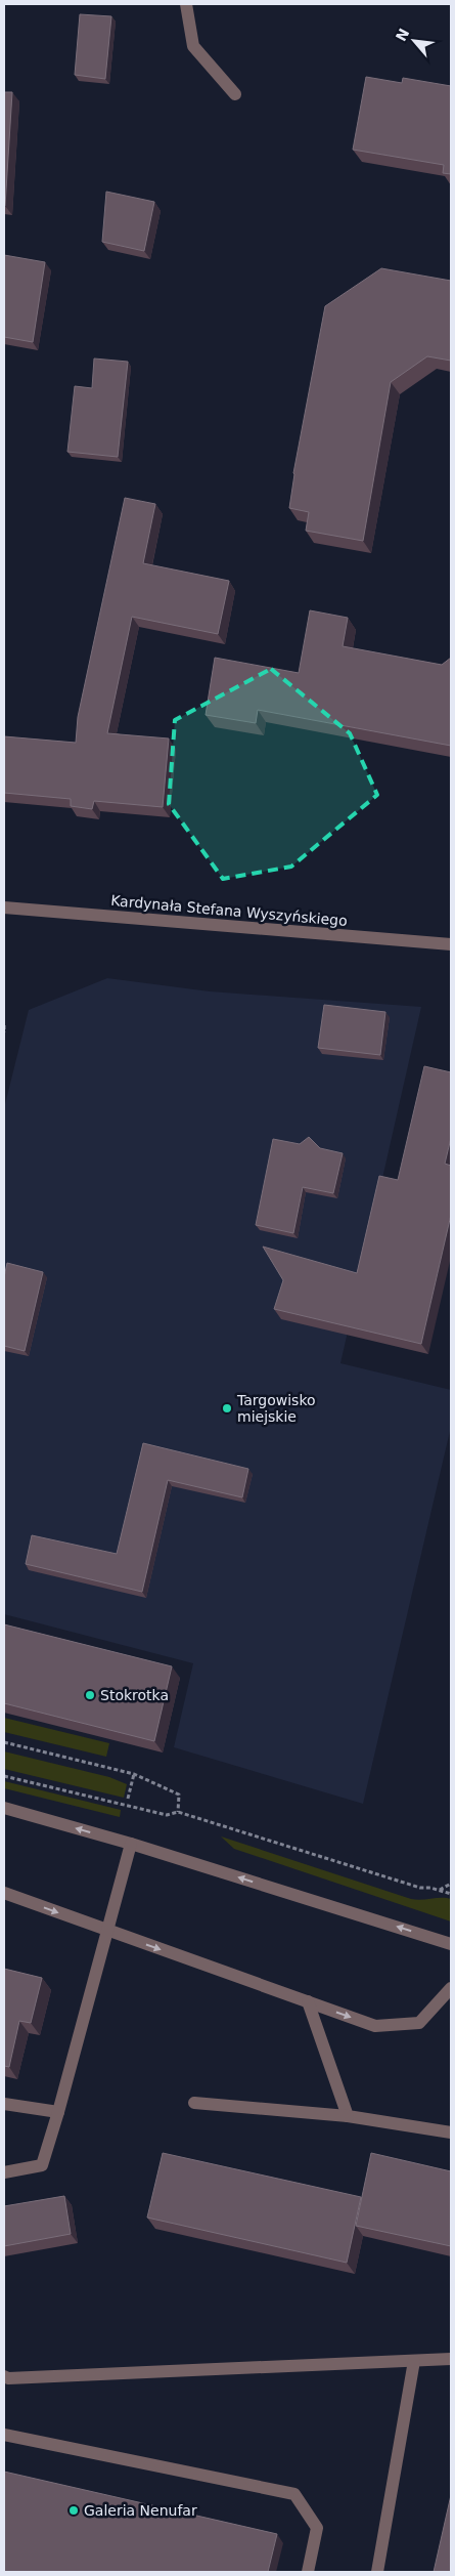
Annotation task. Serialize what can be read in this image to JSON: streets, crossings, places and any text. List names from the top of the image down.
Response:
{
  "streets": {
    "street": ["Kardynała Stefana Wyszyńskiego"]
  },
  "places": ["Targowisko miejskie", "Stokrotka", "Galeria Nenufar"],
  "north": "top left"
}
